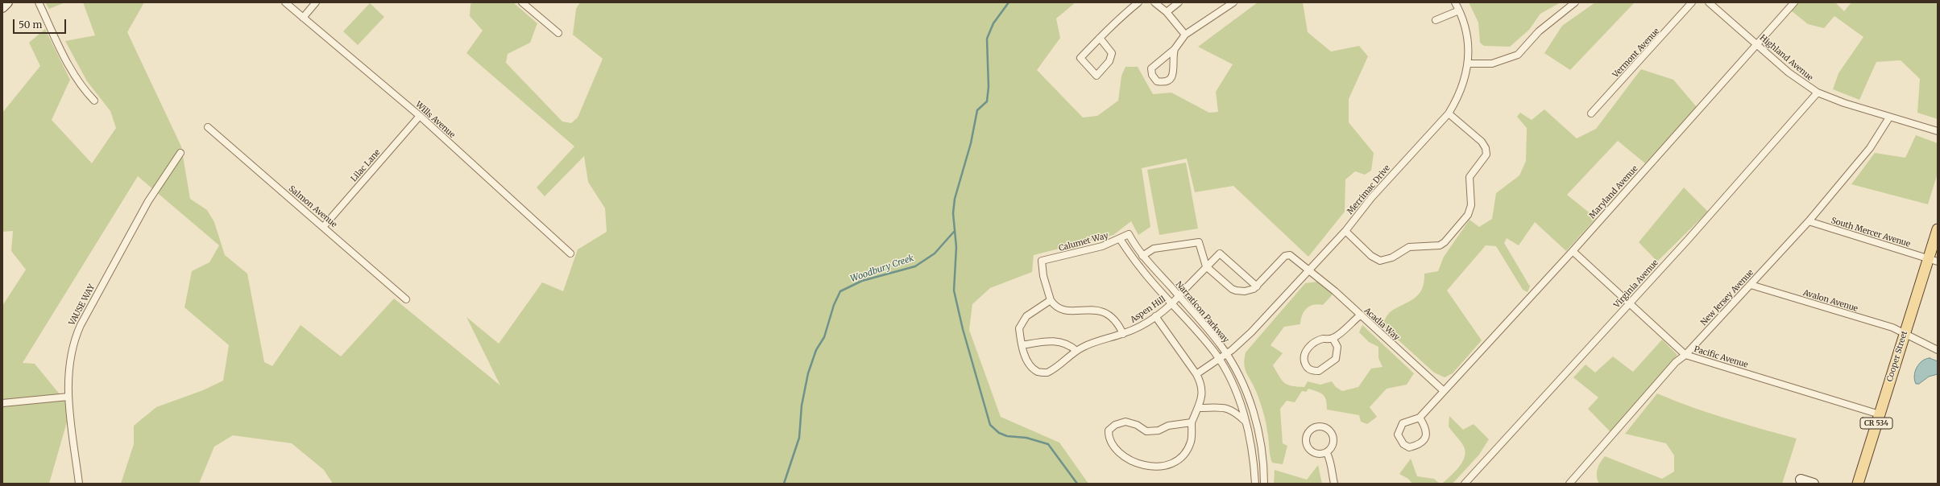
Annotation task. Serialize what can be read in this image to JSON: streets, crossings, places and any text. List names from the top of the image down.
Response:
{
  "streets": {
    "main road": ["Cooper Street", "CR 534"],
    "street": [
      "Vermont Avenue",
      "Highland Avenue",
      "Wills Avenue",
      "Lilac Lane",
      "Merrimac Drive",
      "Maryland Avenue",
      "Salmon Avenue",
      "South Mercer Avenue",
      "Calumet Way",
      "Virginia Avenue",
      "New Jersey Avenue",
      "Avalon Avenue",
      "VAUSE WAY",
      "Aspen Hill",
      "Narraticon Parkway",
      "Acadia Way",
      "Pacific Avenue"
    ]
  },
  "crossings": [
    ["Highland Avenue", "Maryland Avenue"],
    ["Highland Avenue", "Virginia Avenue"],
    ["Highland Avenue", "New Jersey Avenue"],
    ["Wills Avenue", "Lilac Lane"],
    ["Lilac Lane", "Salmon Avenue"],
    ["Merrimac Drive", "Narraticon Parkway"],
    ["Merrimac Drive", "Acadia Way"],
    ["Maryland Avenue", "Acadia Way"],
    ["Maryland Avenue", "Pacific Avenue"],
    ["South Mercer Avenue", "New Jersey Avenue"],
    ["South Mercer Avenue", "Cooper Street"],
    ["Calumet Way", "Aspen Hill"],
    ["Calumet Way", "Narraticon Parkway"],
    ["Virginia Avenue", "Pacific Avenue"],
    ["New Jersey Avenue", "Avalon Avenue"],
    ["New Jersey Avenue", "Pacific Avenue"],
    ["Avalon Avenue", "Cooper Street"],
    ["Aspen Hill", "Narraticon Parkway"],
    ["Aspen Hill", "Acadia Way"],
    ["Cooper Street", "Pacific Avenue"]
  ],
  "water": ["Woodbury Creek"],
  "scale_bar": "50 m"
}
